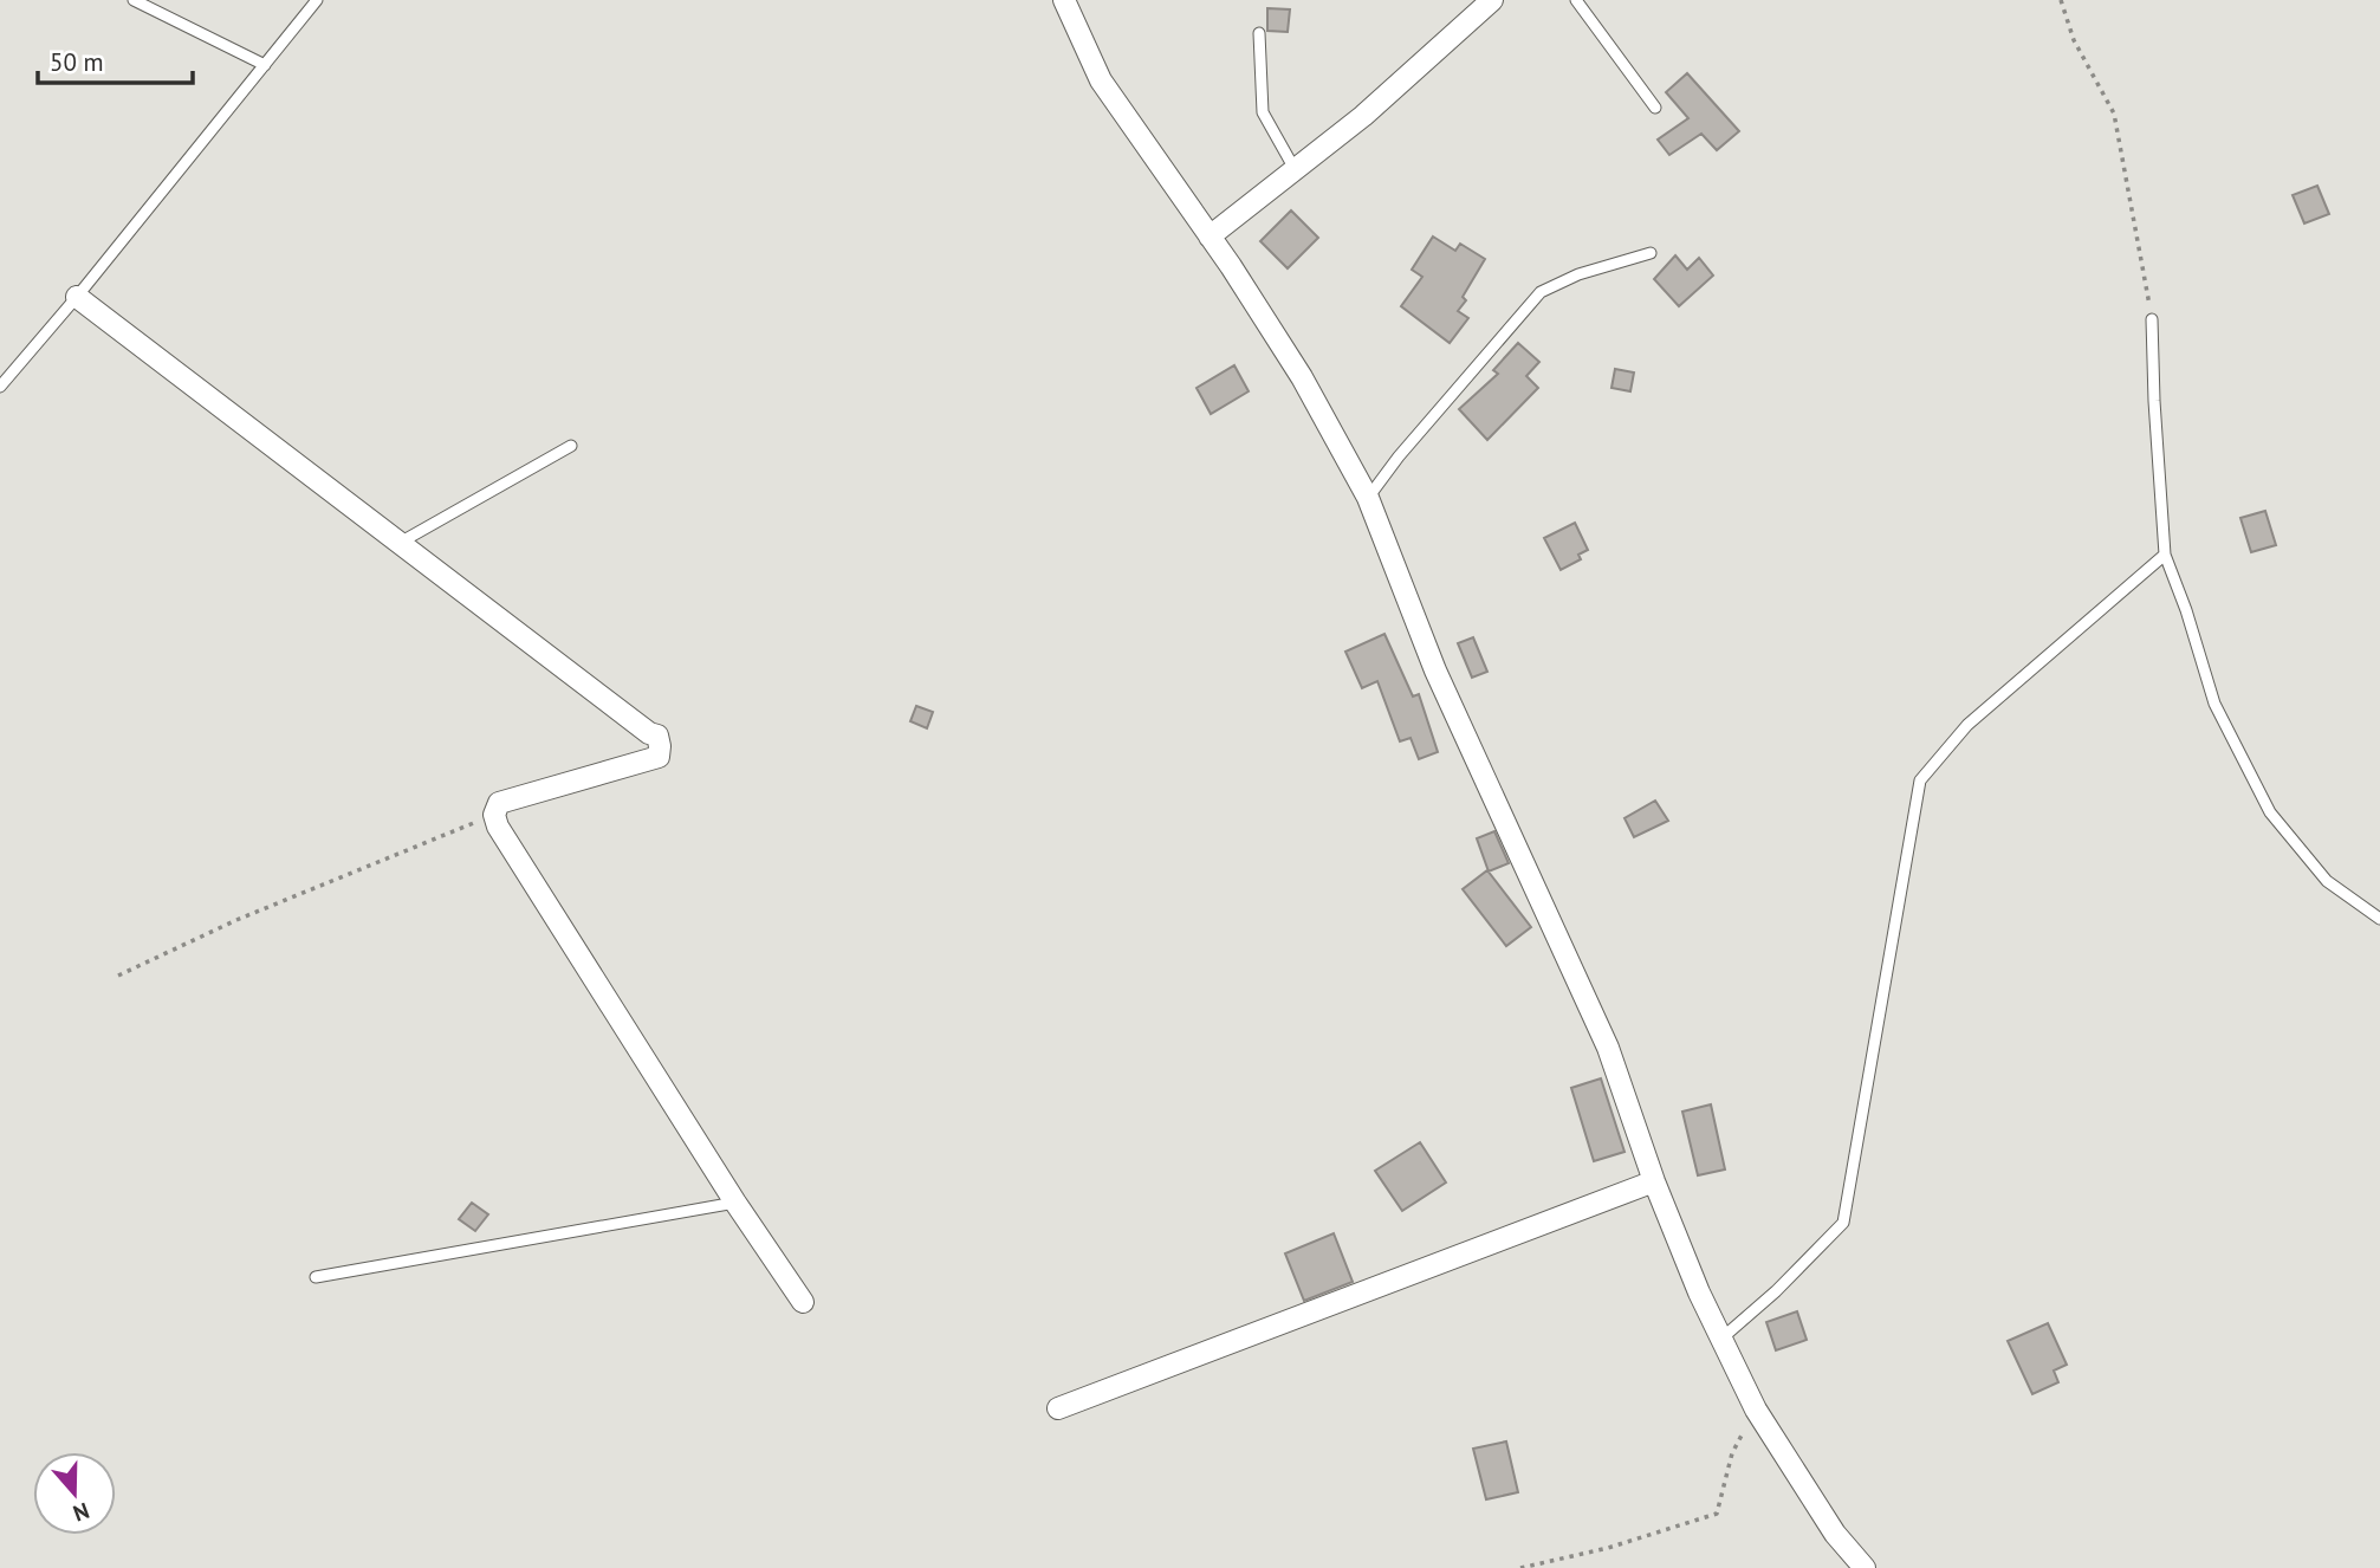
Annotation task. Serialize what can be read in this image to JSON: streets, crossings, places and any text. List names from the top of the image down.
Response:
{
  "scale_bar": "50 m",
  "north": "bottom"
}
